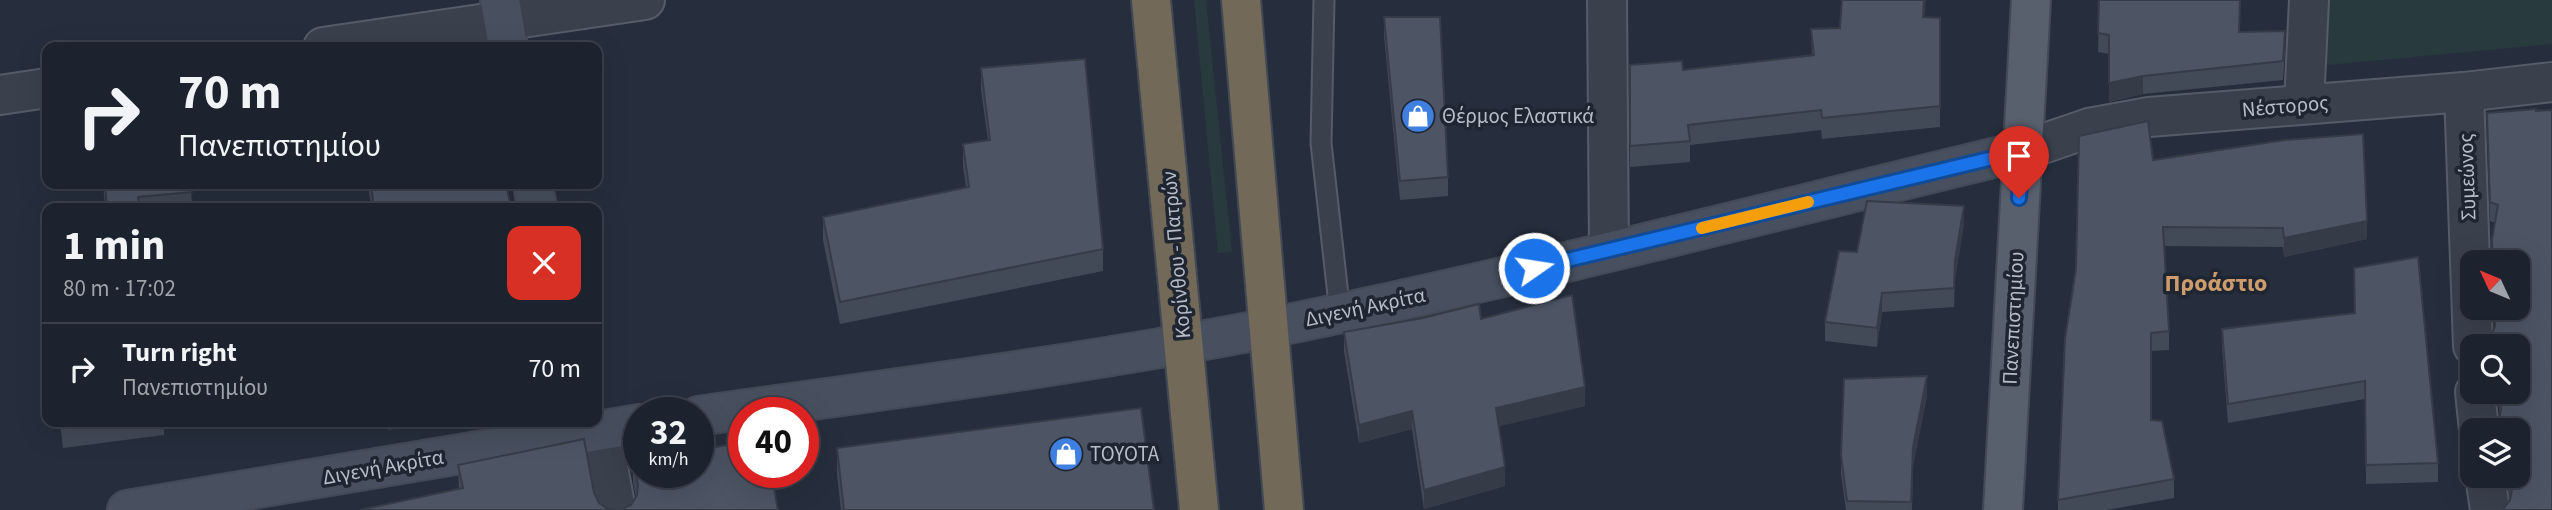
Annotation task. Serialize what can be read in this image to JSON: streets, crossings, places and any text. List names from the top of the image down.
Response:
{
  "streets": {
    "highway": ["Κορίνθου - Πατρών"],
    "main road": ["Πανεπιστημίου"],
    "street": ["Νέστορος", "Συμεώνος", "Διγενή Ακρίτα"]
  },
  "crossings": [
    ["Νέστορος", "Συμεώνος"],
    ["Νέστορος", "Διγενή Ακρίτα"],
    ["Νέστορος", "Πανεπιστημίου"],
    ["Κορίνθου - Πατρών", "Διγενή Ακρίτα"],
    ["Διγενή Ακρίτα", "Πανεπιστημίου"]
  ],
  "districts": ["Προάστιο"],
  "places": {
    "shop": ["Θέρμος Ελαστικά", "TOYOTA"]
  },
  "north": "top left",
  "page": {
    "turn": ["70 m", "Πανεπιστημίου"],
    "heading": ["1 min", "80 m · 17:02"],
    "list": [
      {
        "name": "Turn right",
        "note": "Πανεπιστημίου",
        "value": "70 m"
      }
    ],
    "speed": "32 km/h",
    "limit": "40"
  }
}
